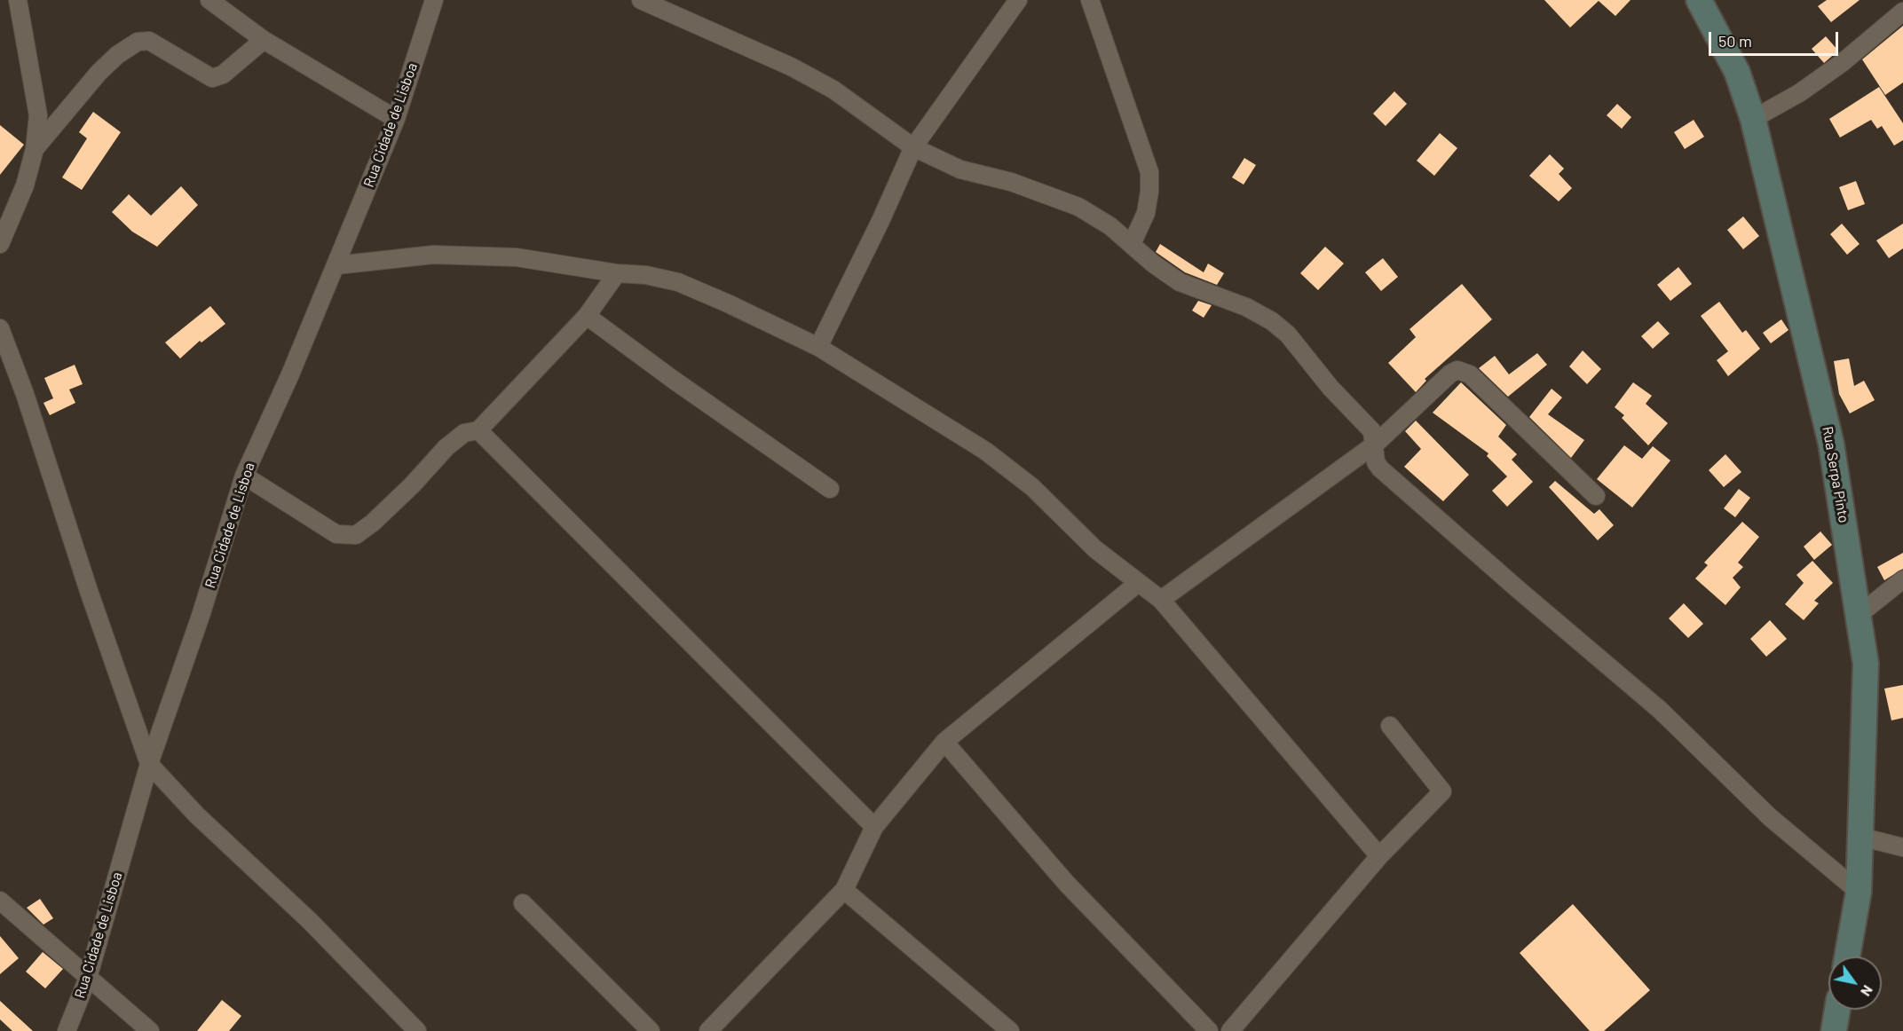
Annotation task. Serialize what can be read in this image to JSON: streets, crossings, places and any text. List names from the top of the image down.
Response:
{
  "streets": {
    "street": ["Rua Cidade de Lisboa", "Rua Serpa Pinto"]
  },
  "scale_bar": "50 m",
  "north": "bottom right"
}
